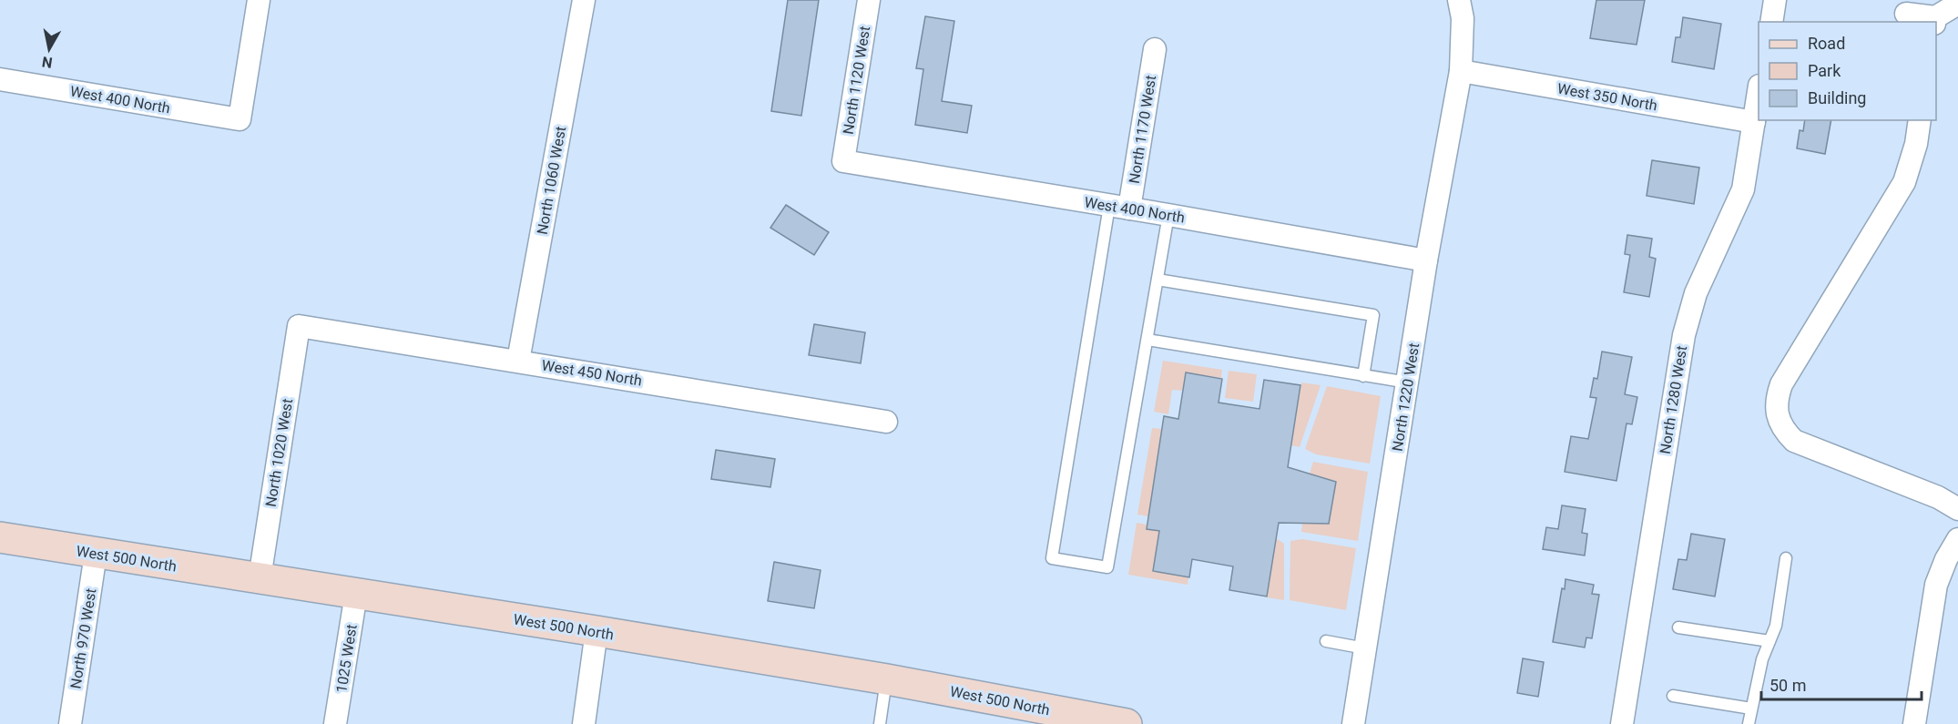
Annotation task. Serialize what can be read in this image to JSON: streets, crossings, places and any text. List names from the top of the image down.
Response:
{
  "streets": {
    "street": [
      "North 1120 West",
      "West 350 North",
      "West 400 North",
      "North 1170 West",
      "North 1060 West",
      "West 450 North",
      "North 1220 West",
      "North 1280 West",
      "North 1020 West",
      "West 500 North",
      "North 970 West",
      "1025 West"
    ]
  },
  "crossings": [
    ["North 1120 West", "West 400 North"],
    ["West 350 North", "North 1220 West"],
    ["West 350 North", "North 1280 West"],
    ["West 400 North", "North 1170 West"],
    ["West 400 North", "North 1220 West"],
    ["North 1060 West", "West 450 North"],
    ["West 450 North", "North 1020 West"],
    ["North 1020 West", "West 500 North"],
    ["West 500 North", "North 970 West"],
    ["West 500 North", "1025 West"]
  ],
  "legend": ["Road", "Park", "Building"],
  "scale_bar": "50 m",
  "north": "bottom"
}
